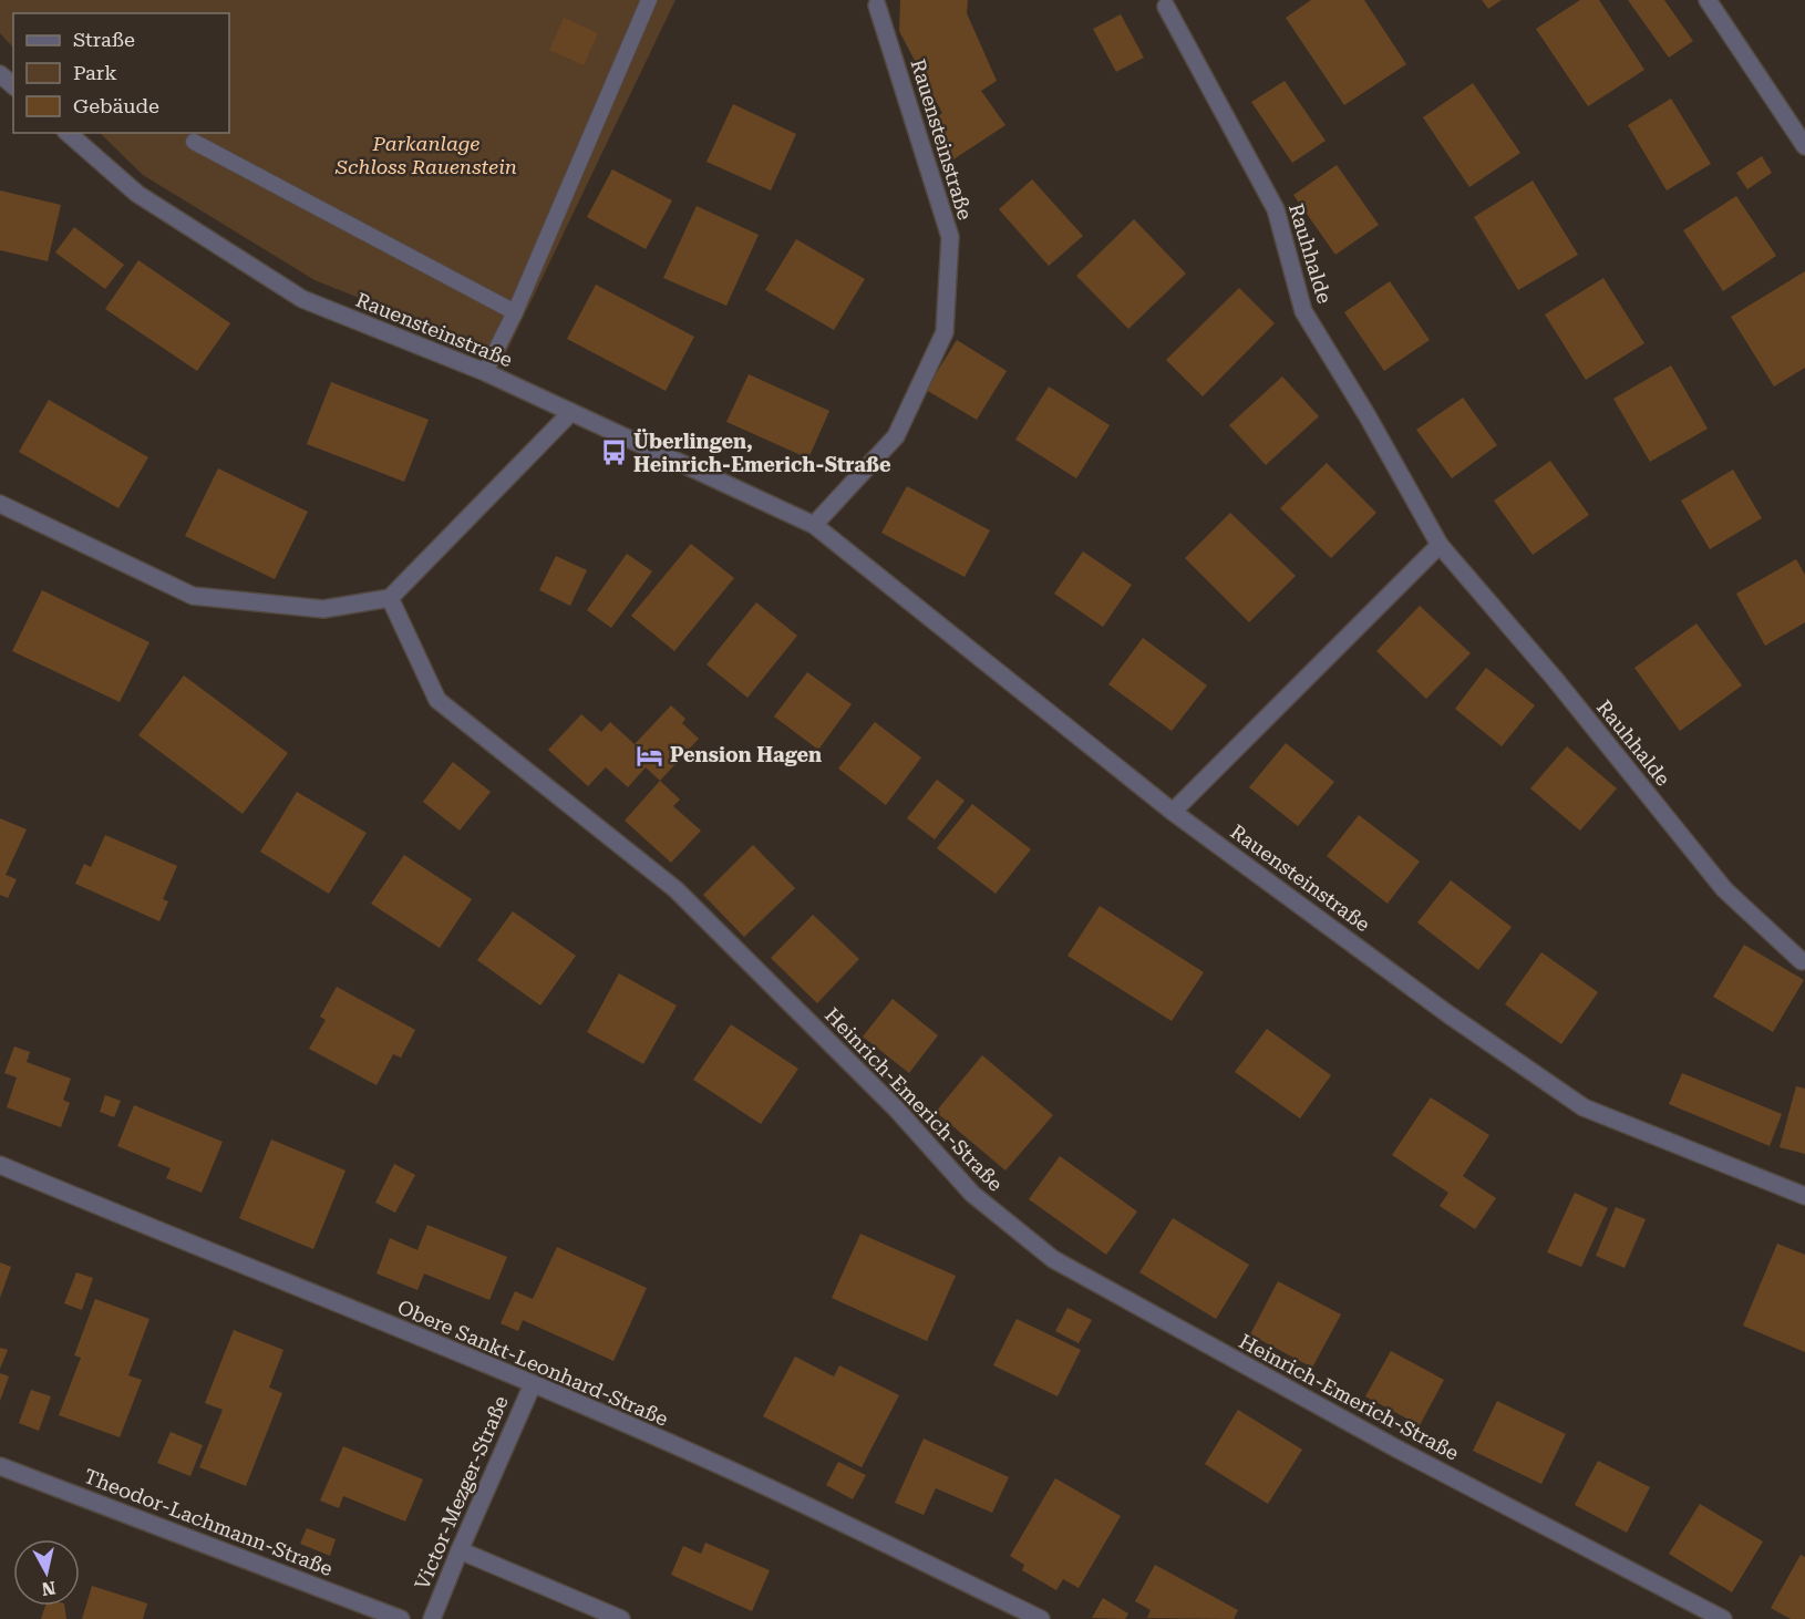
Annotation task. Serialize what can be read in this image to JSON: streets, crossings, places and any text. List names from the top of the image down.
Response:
{
  "streets": {
    "street": [
      "Rauensteinstraße",
      "Rauhhalde",
      "Heinrich-Emerich-Straße",
      "Obere Sankt-Leonhard-Straße",
      "Victor-Mezger-Straße",
      "Theodor-Lachmann-Straße"
    ]
  },
  "crossings": [
    ["Obere Sankt-Leonhard-Straße", "Victor-Mezger-Straße"]
  ],
  "parks": ["Parkanlage Schloss Rauenstein"],
  "places": {
    "bus stop": ["Überlingen, Heinrich-Emerich-Straße"],
    "hotel": ["Pension Hagen"]
  },
  "legend": ["Straße", "Park", "Gebäude"],
  "north": "bottom"
}
